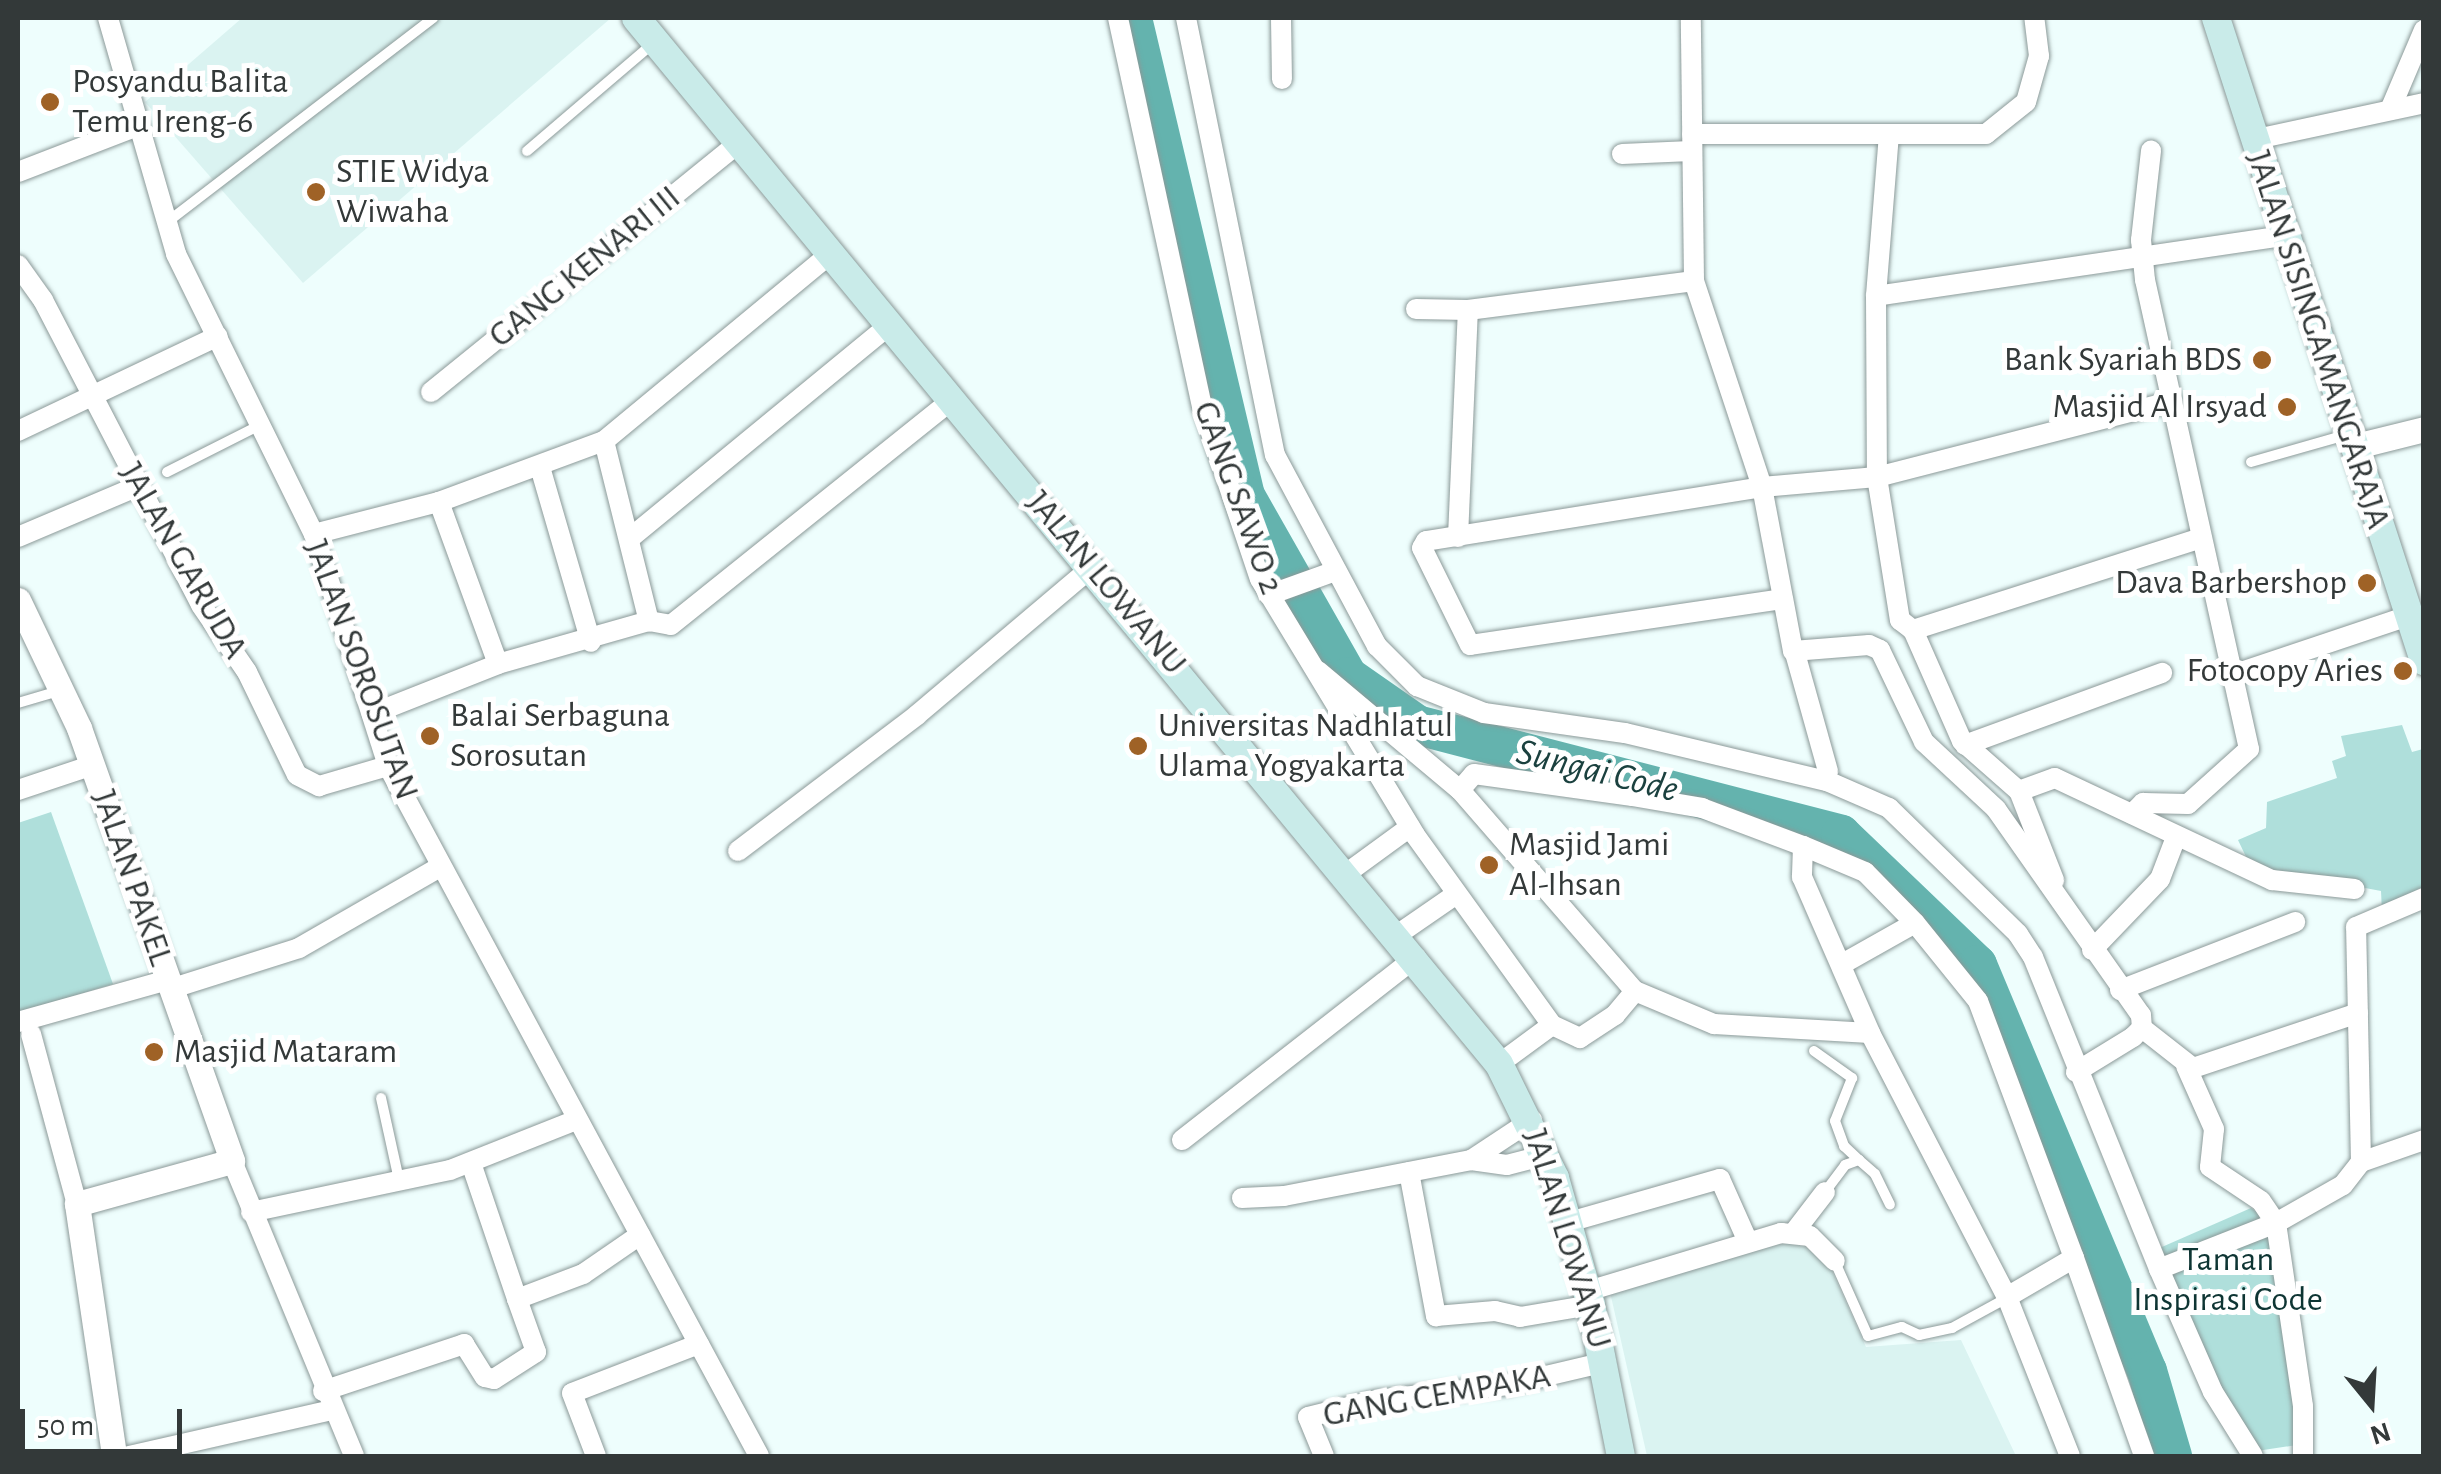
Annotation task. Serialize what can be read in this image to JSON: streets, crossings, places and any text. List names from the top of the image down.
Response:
{
  "streets": {
    "main road": ["JALAN SISINGAMANGARAJA", "JALAN LOWANU"],
    "street": [
      "GANG KENARI III",
      "GANG SAWO 2",
      "JALAN GARUDA",
      "JALAN SOROSUTAN",
      "JALAN PAKEL",
      "GANG CEMPAKA"
    ]
  },
  "crossings": [
    ["GANG KENARI III", "JALAN LOWANU"],
    ["JALAN GARUDA", "JALAN SOROSUTAN"],
    ["JALAN LOWANU", "GANG CEMPAKA"]
  ],
  "water": ["Sungai Code"],
  "parks": ["Taman Inspirasi Code"],
  "places": [
    "Posyandu Balita Temu Ireng-6",
    "STIE Widya Wiwaha",
    "Bank Syariah BDS",
    "Masjid Al Irsyad",
    "Dava Barbershop",
    "Fotocopy Aries",
    "Balai Serbaguna Sorosutan",
    "Universitas Nadhlatul Ulama Yogyakarta",
    "Masjid Jami Al-Ihsan",
    "Masjid Mataram"
  ],
  "scale_bar": "50 m",
  "north": "bottom"
}
